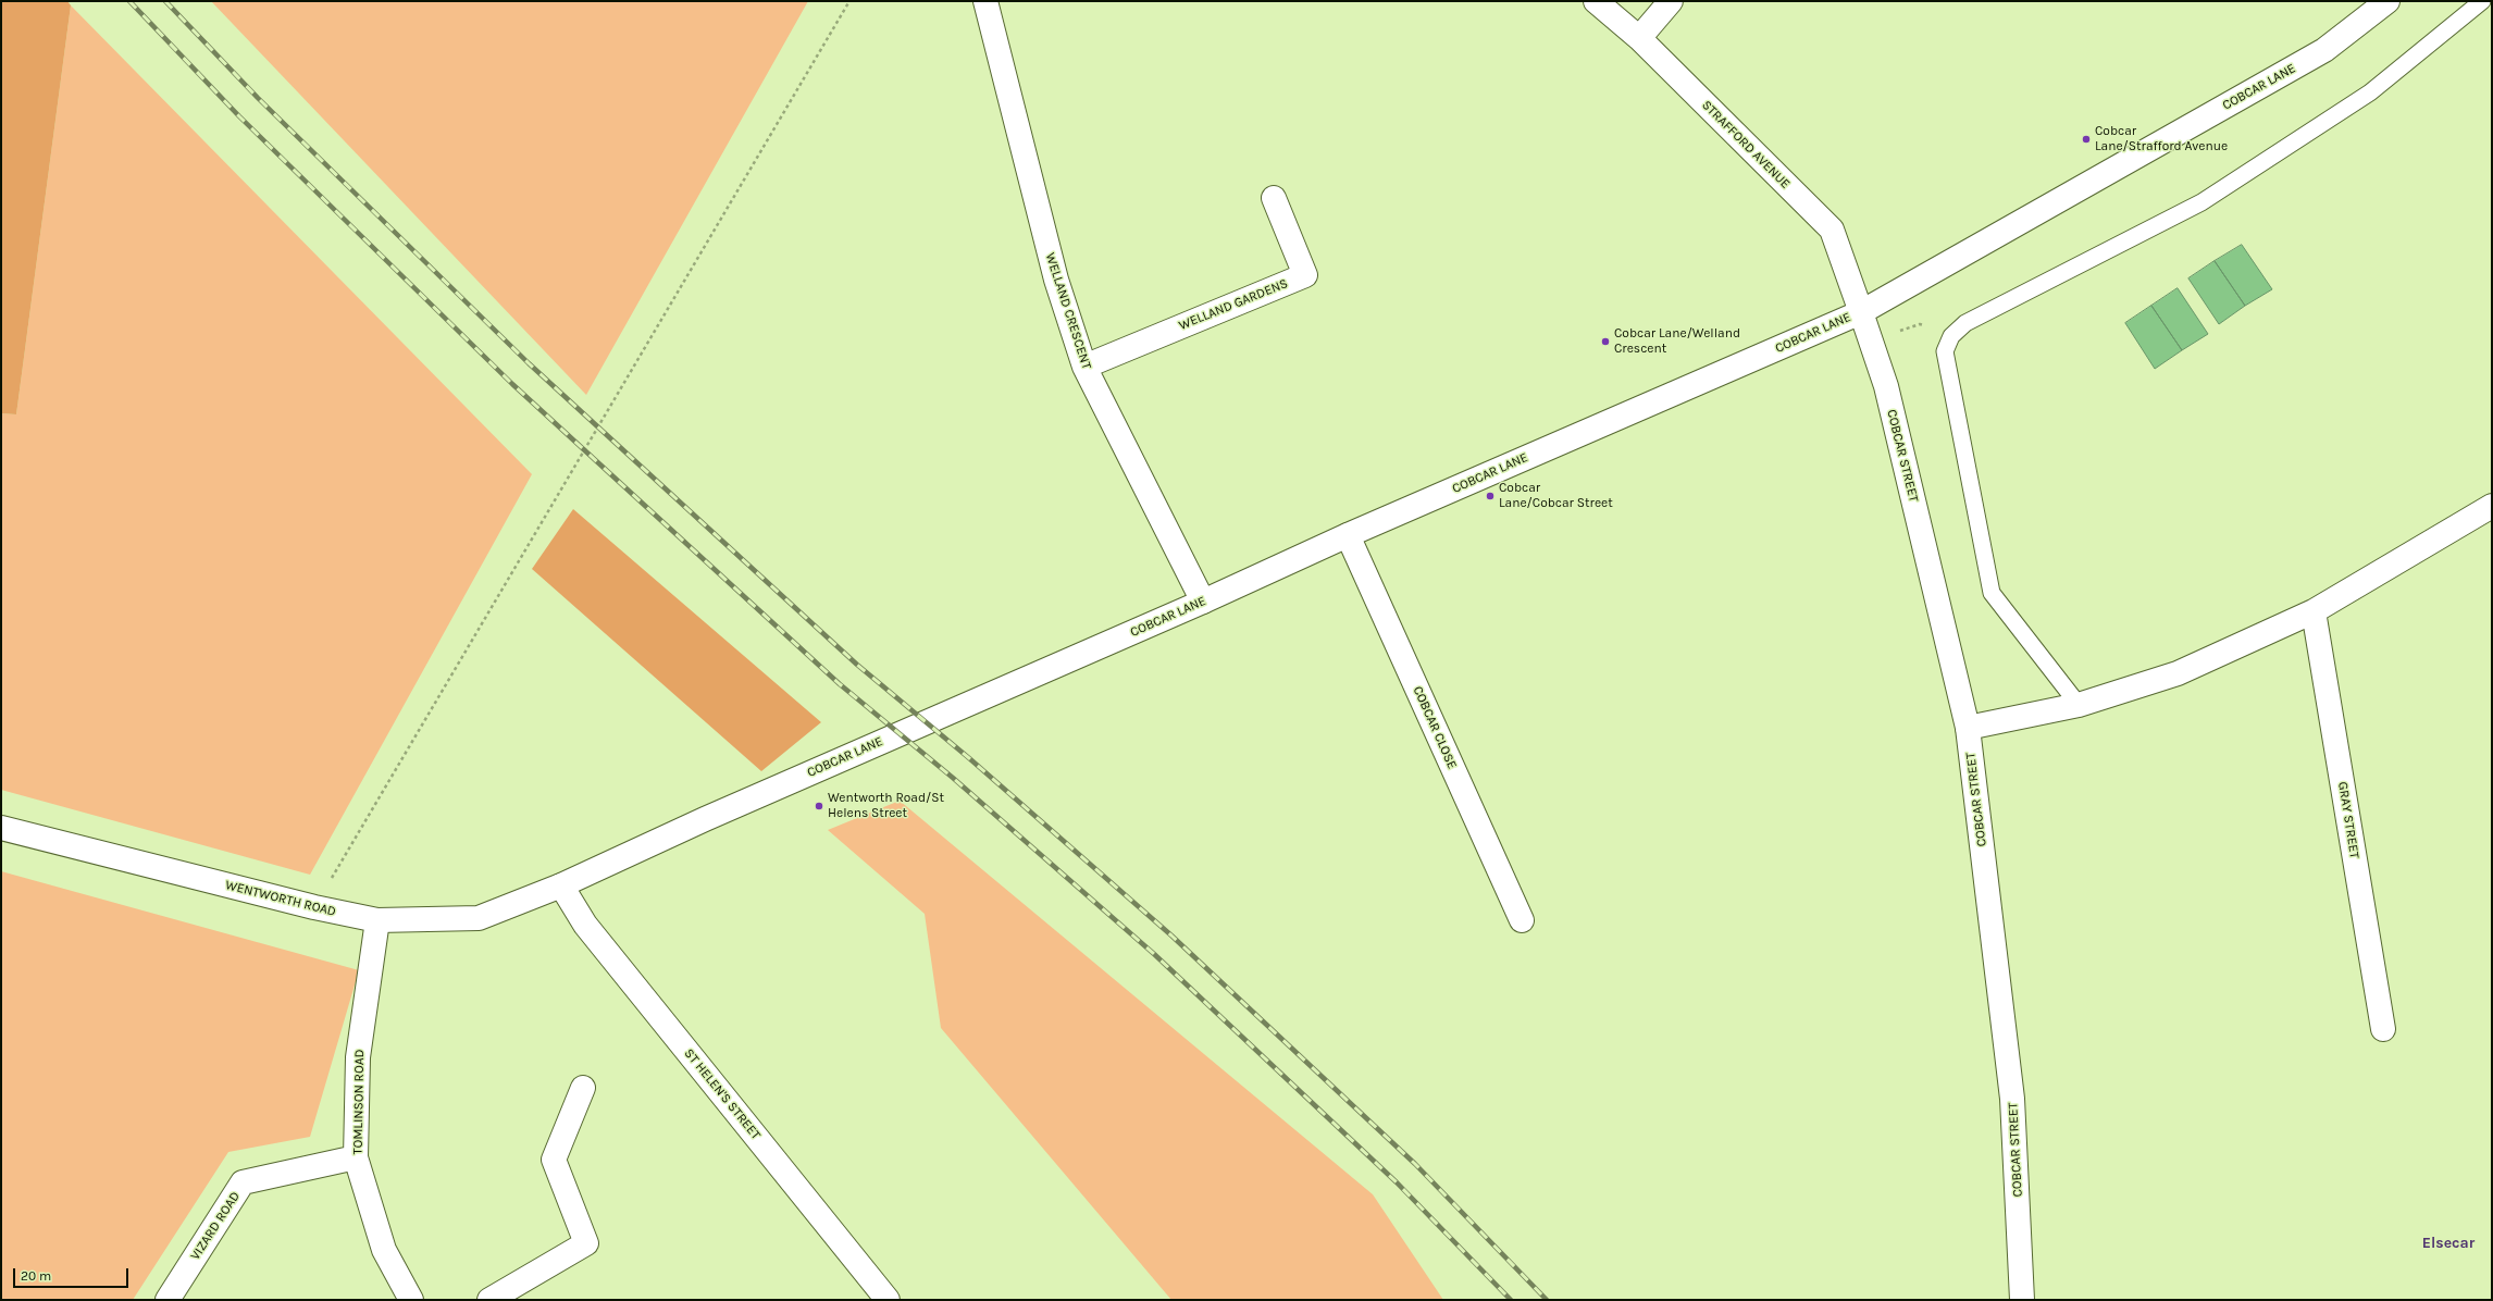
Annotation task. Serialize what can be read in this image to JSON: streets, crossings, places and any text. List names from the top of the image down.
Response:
{
  "streets": {
    "street": [
      "COBCAR LANE",
      "STRAFFORD AVENUE",
      "WELLAND GARDENS",
      "WELLAND CRESCENT",
      "COBCAR STREET",
      "COBCAR CLOSE",
      "GRAY STREET",
      "WENTWORTH ROAD",
      "ST HELEN'S STREET",
      "TOMLINSON ROAD",
      "VIZARD ROAD"
    ]
  },
  "crossings": [
    ["COBCAR LANE", "STRAFFORD AVENUE"],
    ["COBCAR LANE", "WELLAND CRESCENT"],
    ["COBCAR LANE", "COBCAR STREET"],
    ["COBCAR LANE", "COBCAR CLOSE"],
    ["COBCAR LANE", "WENTWORTH ROAD"],
    ["COBCAR LANE", "ST HELEN'S STREET"],
    ["STRAFFORD AVENUE", "COBCAR STREET"],
    ["WELLAND GARDENS", "WELLAND CRESCENT"],
    ["WENTWORTH ROAD", "ST HELEN'S STREET"],
    ["WENTWORTH ROAD", "TOMLINSON ROAD"],
    ["TOMLINSON ROAD", "VIZARD ROAD"]
  ],
  "districts": ["Elsecar"],
  "places": [
    "Cobcar Lane/Strafford Avenue",
    "Cobcar Lane/Welland Crescent",
    "Cobcar Lane/Cobcar Street",
    "Wentworth Road/St Helens Street"
  ],
  "scale_bar": "20 m"
}
